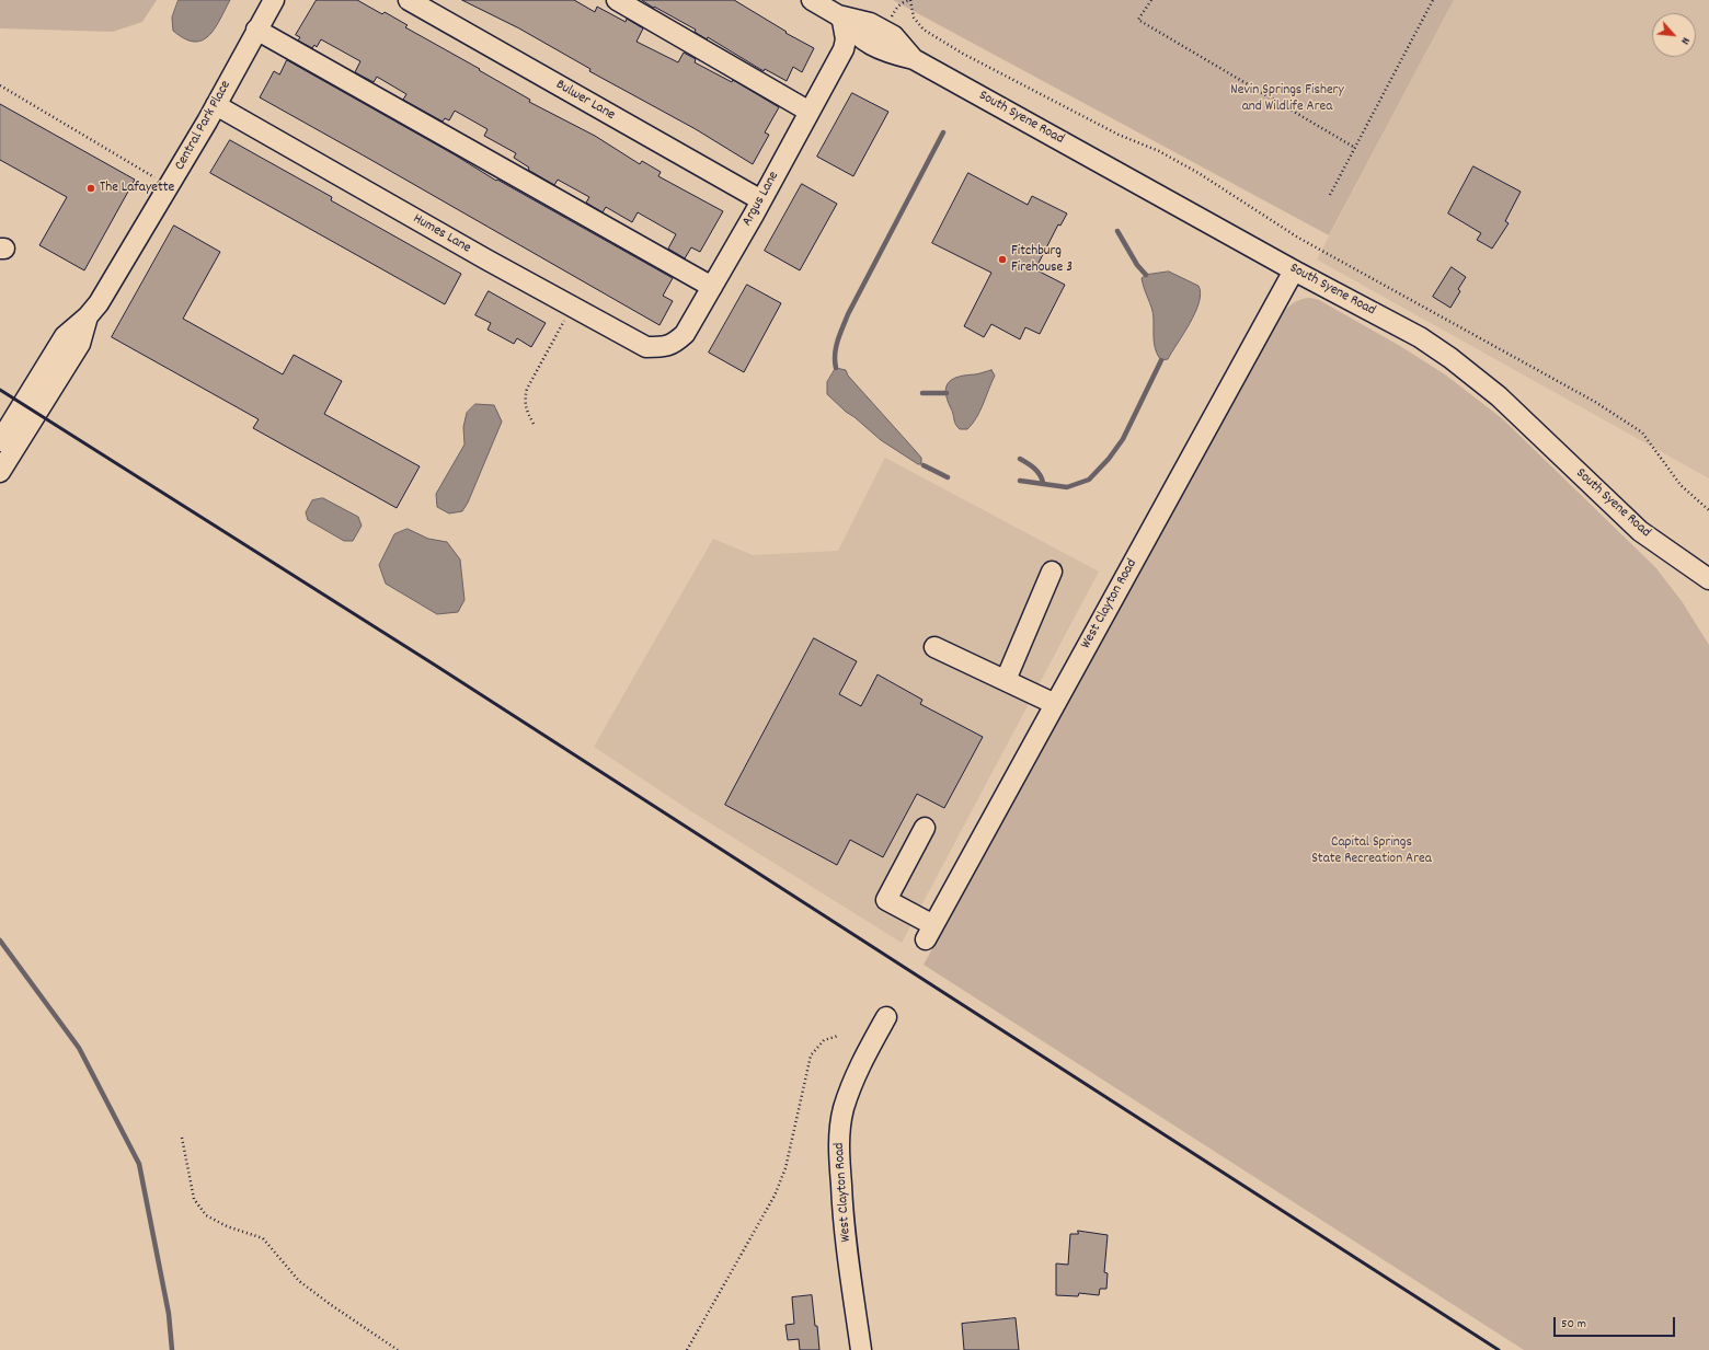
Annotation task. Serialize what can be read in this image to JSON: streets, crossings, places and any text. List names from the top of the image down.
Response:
{
  "streets": {
    "street": [
      "Bulwer Lane",
      "South Syene Road",
      "Central Park Place",
      "Argus Lane",
      "Humes Lane",
      "West Clayton Road"
    ]
  },
  "crossings": [
    ["Bulwer Lane", "Argus Lane"],
    ["South Syene Road", "Argus Lane"],
    ["South Syene Road", "West Clayton Road"],
    ["Central Park Place", "Humes Lane"],
    ["Argus Lane", "Humes Lane"]
  ],
  "parks": ["Nevin Springs Fishery and Wildlife Area", "Capital Springs State Recreation Area"],
  "places": ["The Lafayette", "Fitchburg Firehouse 3"],
  "scale_bar": "50 m",
  "north": "bottom right"
}
